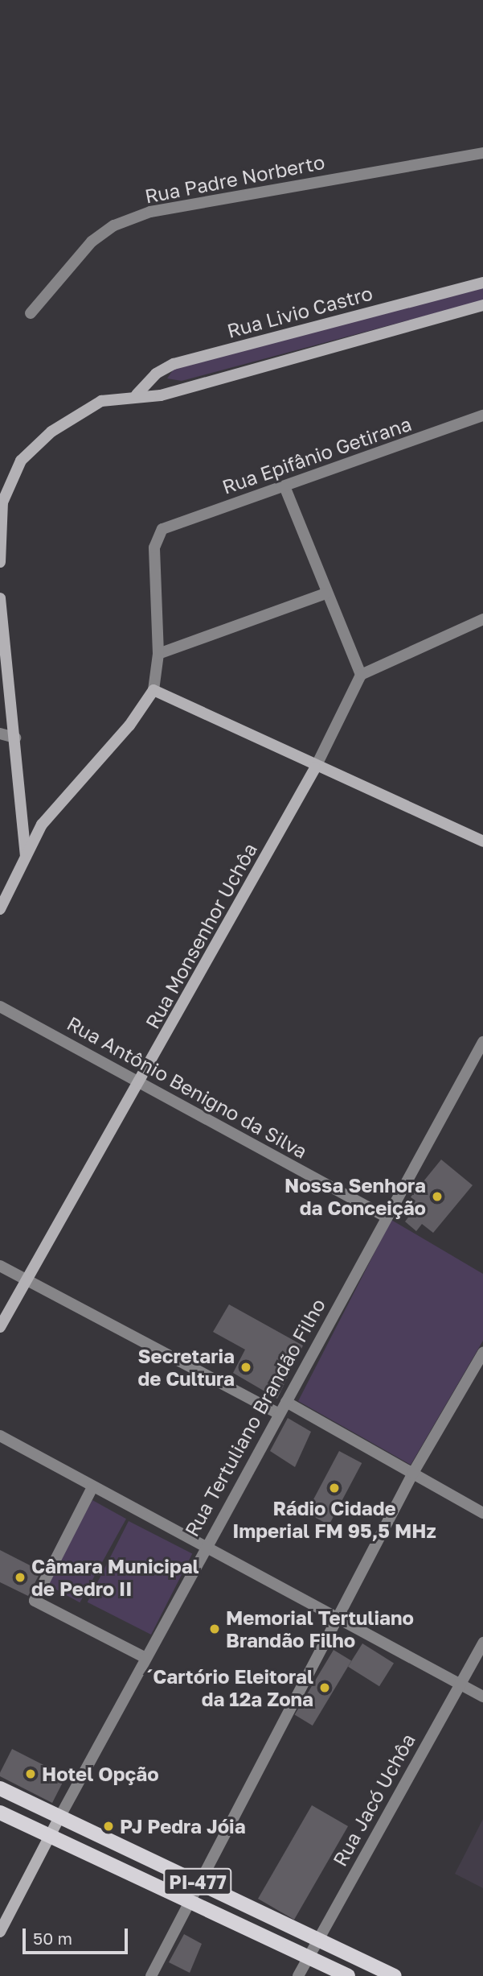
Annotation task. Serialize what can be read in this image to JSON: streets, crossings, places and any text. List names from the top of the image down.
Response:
{
  "streets": {
    "main road": ["PI-477"],
    "street": [
      "Rua Padre Norberto",
      "Rua Livio Castro",
      "Rua Epifânio Getirana",
      "Rua Monsenhor Uchôa",
      "Rua Antônio Benigno da Silva",
      "Rua Tertuliano Brandão Filho",
      "Rua Jacó Uchôa"
    ]
  },
  "crossings": [
    ["Rua Monsenhor Uchôa", "Rua Antônio Benigno da Silva"],
    ["Rua Antônio Benigno da Silva", "Rua Tertuliano Brandão Filho"],
    ["Rua Tertuliano Brandão Filho", "PI-477"],
    ["Rua Jacó Uchôa", "PI-477"]
  ],
  "places": [
    "Nossa Senhora da Conceição",
    "Secretaria de Cultura",
    "Rádio Cidade Imperial FM 95,5 MHz",
    "Câmara Municipal de Pedro II",
    "Memorial Tertuliano Brandão Filho",
    "´Cartório Eleitoral da 12ª Zona",
    "Hotel Opção",
    "PJ Pedra Jóia"
  ],
  "scale_bar": "50 m"
}
